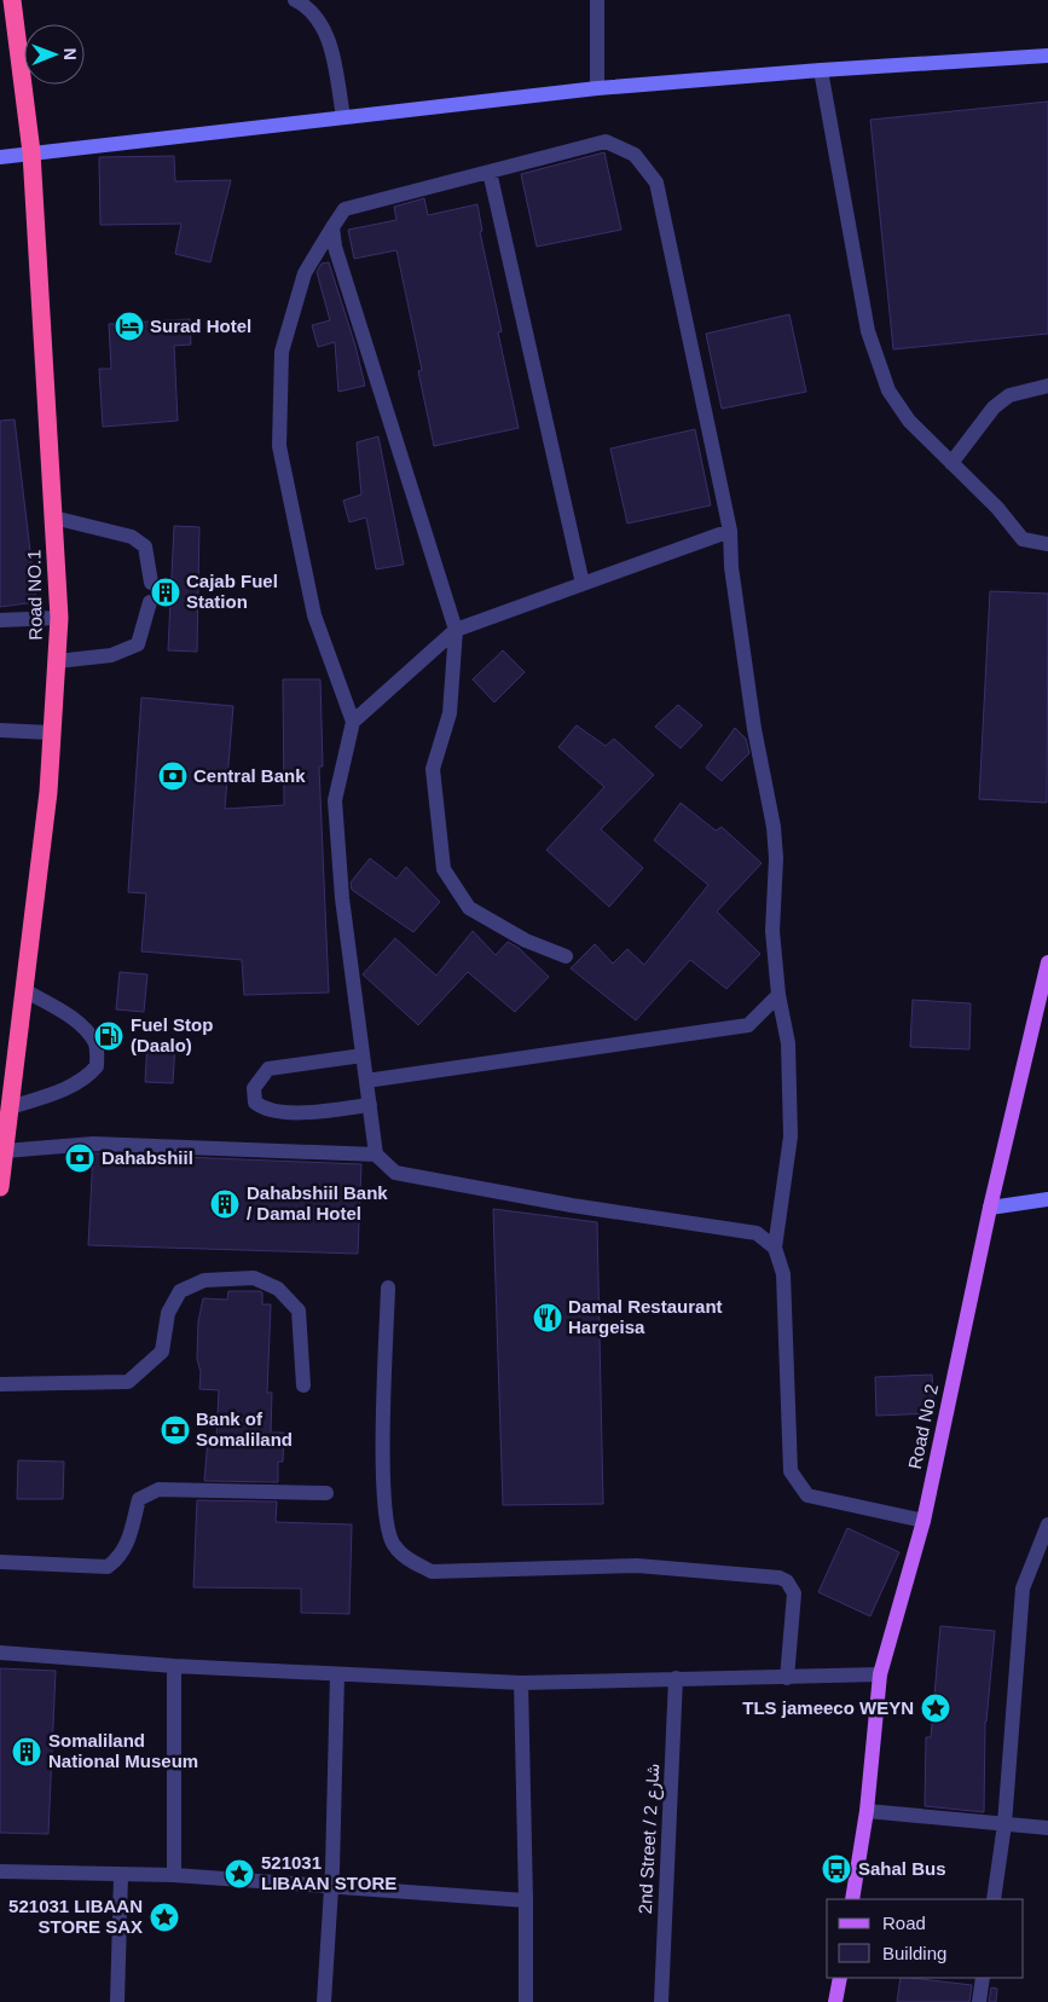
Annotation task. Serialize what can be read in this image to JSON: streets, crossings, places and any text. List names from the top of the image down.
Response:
{
  "streets": {
    "highway": ["Road NO.1"],
    "main road": ["Road No 2"],
    "street": ["2nd Street / شارع 2"]
  },
  "places": {
    "hotel": ["Surad Hotel"],
    "building": ["Cajab Fuel Station", "Dahabshiil Bank / Damal Hotel", "Somaliland National Museum"],
    "bank": ["Central Bank", "Dahabshiil", "Bank of Somaliland"],
    "fuel station": ["Fuel Stop (Daalo)"],
    "restaurant": ["Damal Restaurant Hargeisa"],
    "place": ["TLS jameeco WEYN", "521031 LIBAAN STORE", "521031 LIBAAN STORE SAX"],
    "bus stop": ["Sahal Bus"]
  },
  "legend": ["Road", "Building"],
  "north": "right"
}
